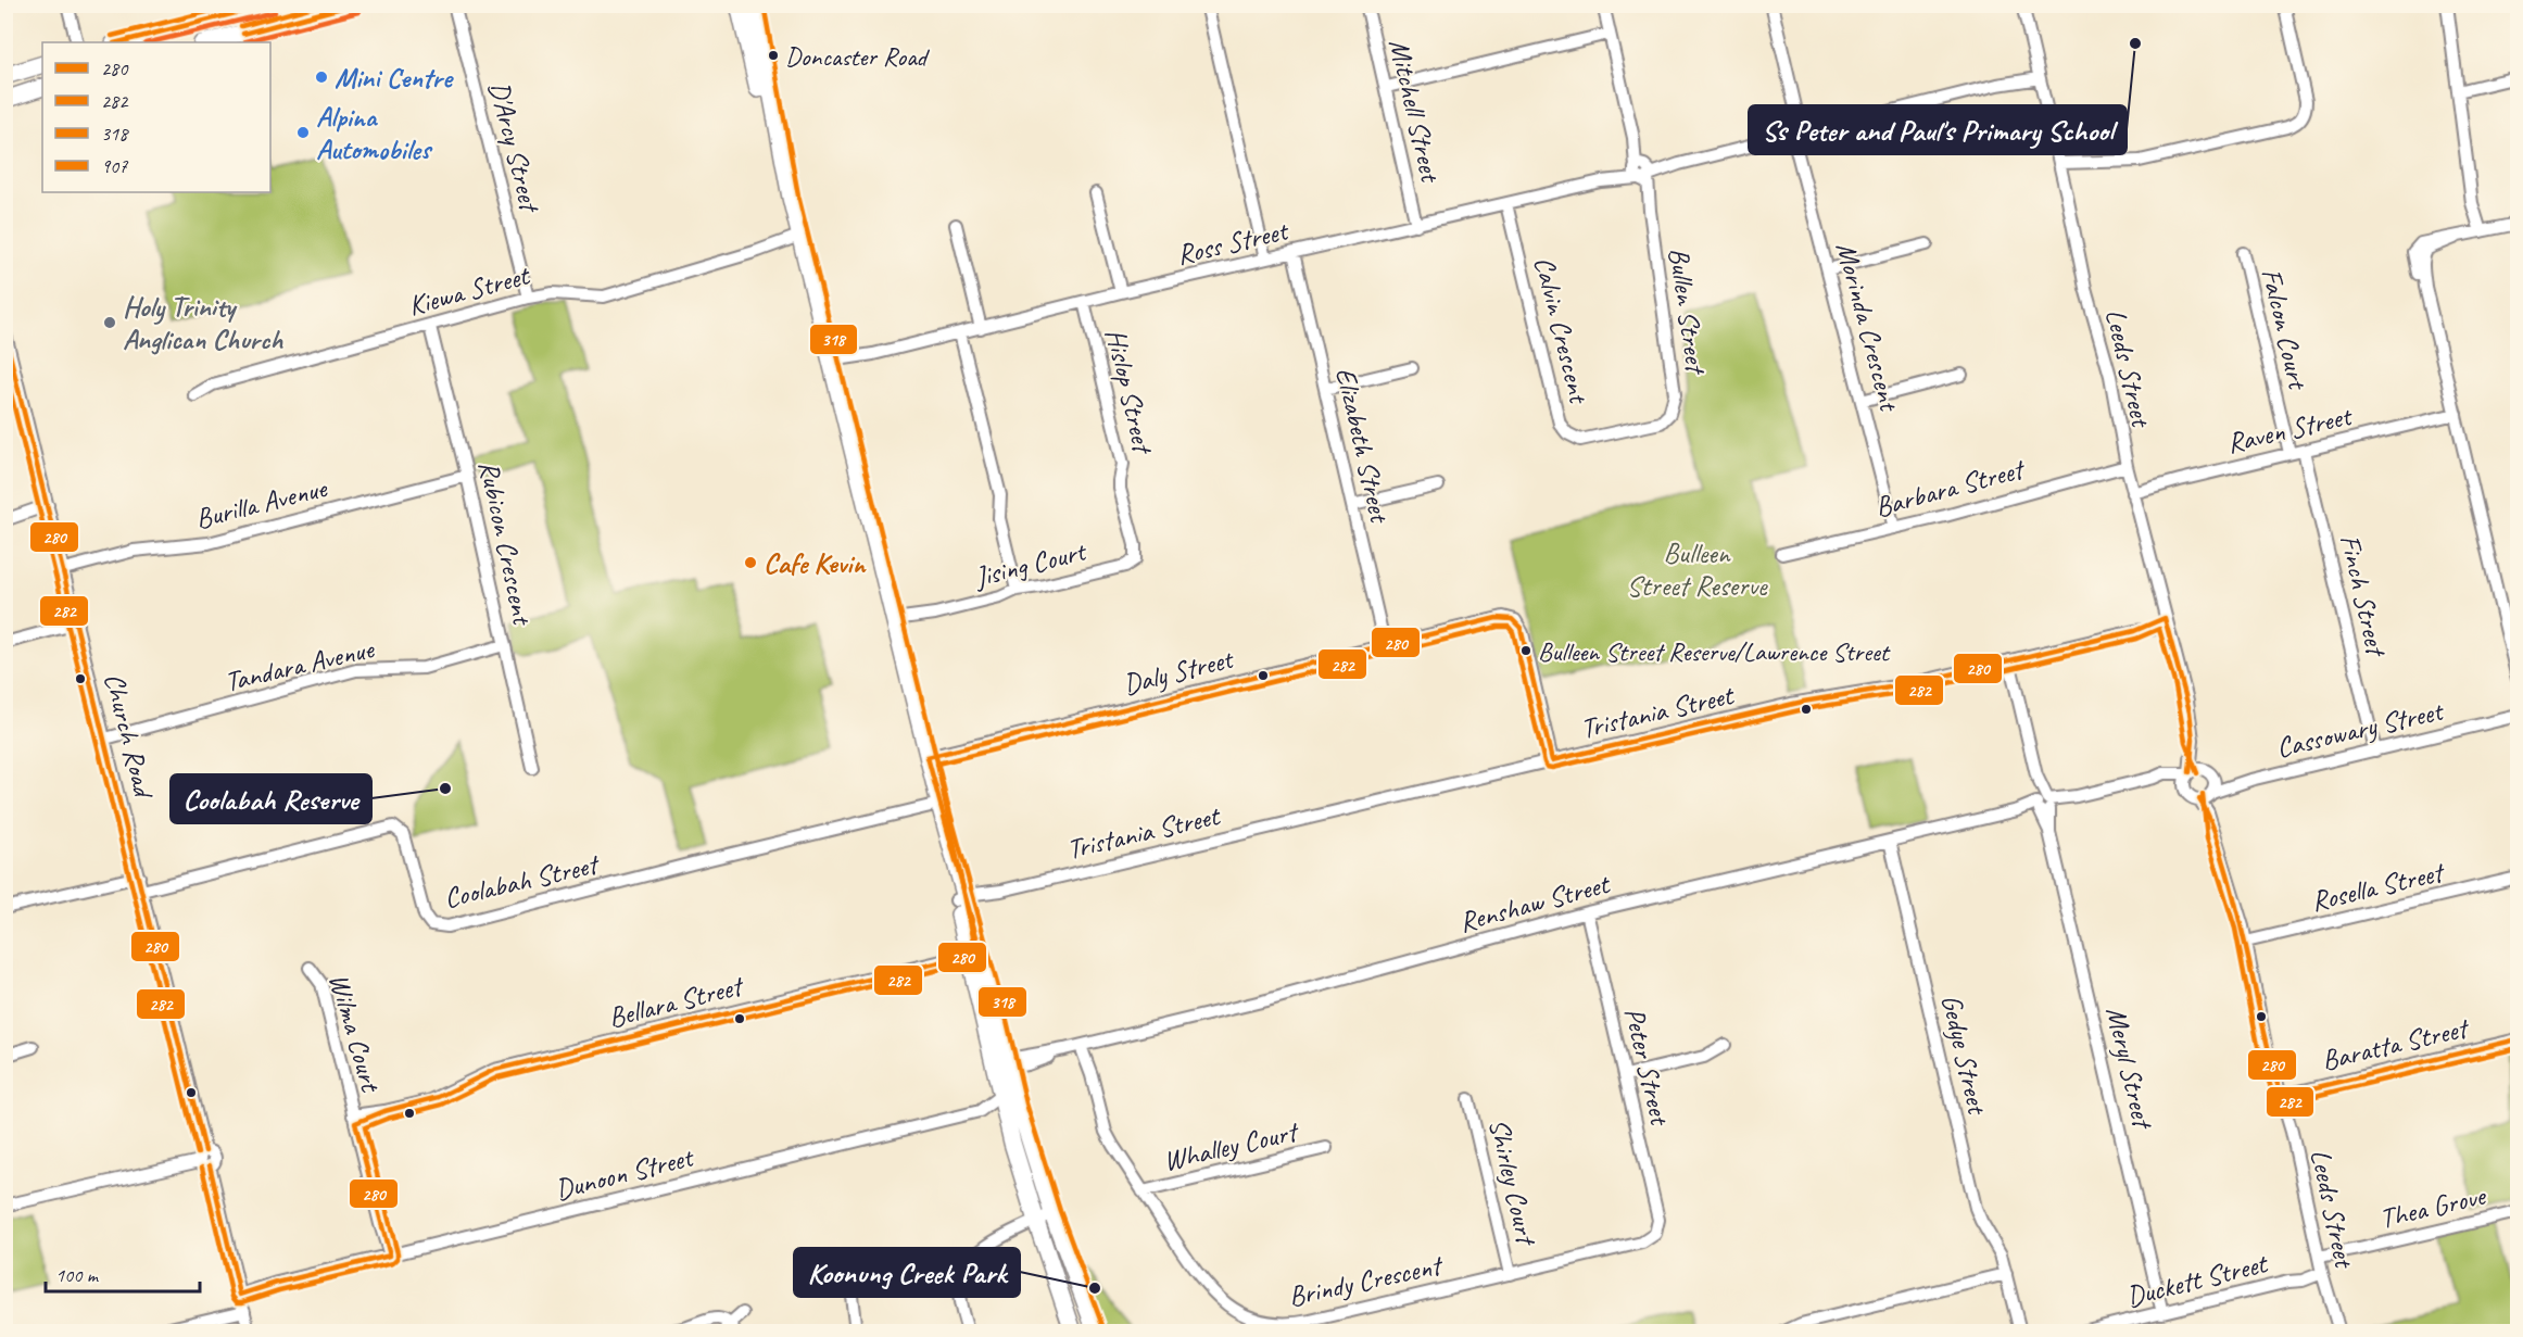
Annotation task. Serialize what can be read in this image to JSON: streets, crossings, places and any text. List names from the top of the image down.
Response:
{
  "streets": {
    "street": [
      "Mitchell Street",
      "D'Arcy Street",
      "Ross Street",
      "Kiewa Street",
      "Bullen Street",
      "Morinda Crescent",
      "Falcon Court",
      "Calvin Crescent",
      "Leeds Street",
      "Hislop Street",
      "Raven Street",
      "Elizabeth Street",
      "Barbara Street",
      "Burilla Avenue",
      "Rubicon Crescent",
      "Jising Court",
      "Finch Street",
      "Tandara Avenue",
      "Daly Street",
      "Tristania Street",
      "Cassowary Street",
      "Church Road",
      "Coolabah Street",
      "Rosella Street",
      "Renshaw Street",
      "Bellara Street",
      "Wilma Court",
      "Baratta Street",
      "Gedye Street",
      "Peter Street",
      "Meryl Street",
      "Whalley Court",
      "Dunoon Street",
      "Shirley Court",
      "Thea Grove",
      "Duckett Street",
      "Brindy Crescent"
    ]
  },
  "crossings": [
    ["Mitchell Street", "Ross Street"],
    ["D'Arcy Street", "Kiewa Street"],
    ["Ross Street", "Bullen Street"],
    ["Ross Street", "Morinda Crescent"],
    ["Ross Street", "Calvin Crescent"],
    ["Ross Street", "Leeds Street"],
    ["Ross Street", "Hislop Street"],
    ["Ross Street", "Elizabeth Street"],
    ["Kiewa Street", "Rubicon Crescent"],
    ["Bullen Street", "Calvin Crescent"],
    ["Morinda Crescent", "Barbara Street"],
    ["Falcon Court", "Raven Street"],
    ["Leeds Street", "Raven Street"],
    ["Leeds Street", "Barbara Street"],
    ["Leeds Street", "Tristania Street"],
    ["Leeds Street", "Cassowary Street"],
    ["Leeds Street", "Rosella Street"],
    ["Leeds Street", "Renshaw Street"],
    ["Leeds Street", "Baratta Street"],
    ["Leeds Street", "Thea Grove"],
    ["Leeds Street", "Duckett Street"],
    ["Hislop Street", "Jising Court"],
    ["Raven Street", "Finch Street"],
    ["Elizabeth Street", "Daly Street"],
    ["Burilla Avenue", "Rubicon Crescent"],
    ["Burilla Avenue", "Church Road"],
    ["Rubicon Crescent", "Tandara Avenue"],
    ["Finch Street", "Cassowary Street"],
    ["Tandara Avenue", "Church Road"],
    ["Daly Street", "Tristania Street"],
    ["Cassowary Street", "Renshaw Street"],
    ["Church Road", "Coolabah Street"],
    ["Church Road", "Dunoon Street"],
    ["Renshaw Street", "Gedye Street"],
    ["Renshaw Street", "Peter Street"],
    ["Renshaw Street", "Meryl Street"],
    ["Renshaw Street", "Brindy Crescent"],
    ["Bellara Street", "Wilma Court"],
    ["Wilma Court", "Dunoon Street"],
    ["Peter Street", "Brindy Crescent"],
    ["Meryl Street", "Duckett Street"],
    ["Whalley Court", "Brindy Crescent"],
    ["Shirley Court", "Brindy Crescent"]
  ],
  "parks": ["Bulleen Street Reserve"],
  "places": [
    "Ss Peter and Paul's Primary School",
    "Doncaster Road",
    "Mini Centre",
    "Alpina Automobiles",
    "Holy Trinity Anglican Church",
    "Cafe Kevin",
    "Bulleen Street Reserve/Lawrence Street",
    "Coolabah Reserve",
    "Koonung Creek Park"
  ],
  "lines": [
    "transit line 318",
    "transit line 907",
    "transit line 280",
    "transit line 282"
  ],
  "legend": [
    "280",
    "282",
    "318",
    "907"
  ],
  "scale_bar": "100 m"
}
